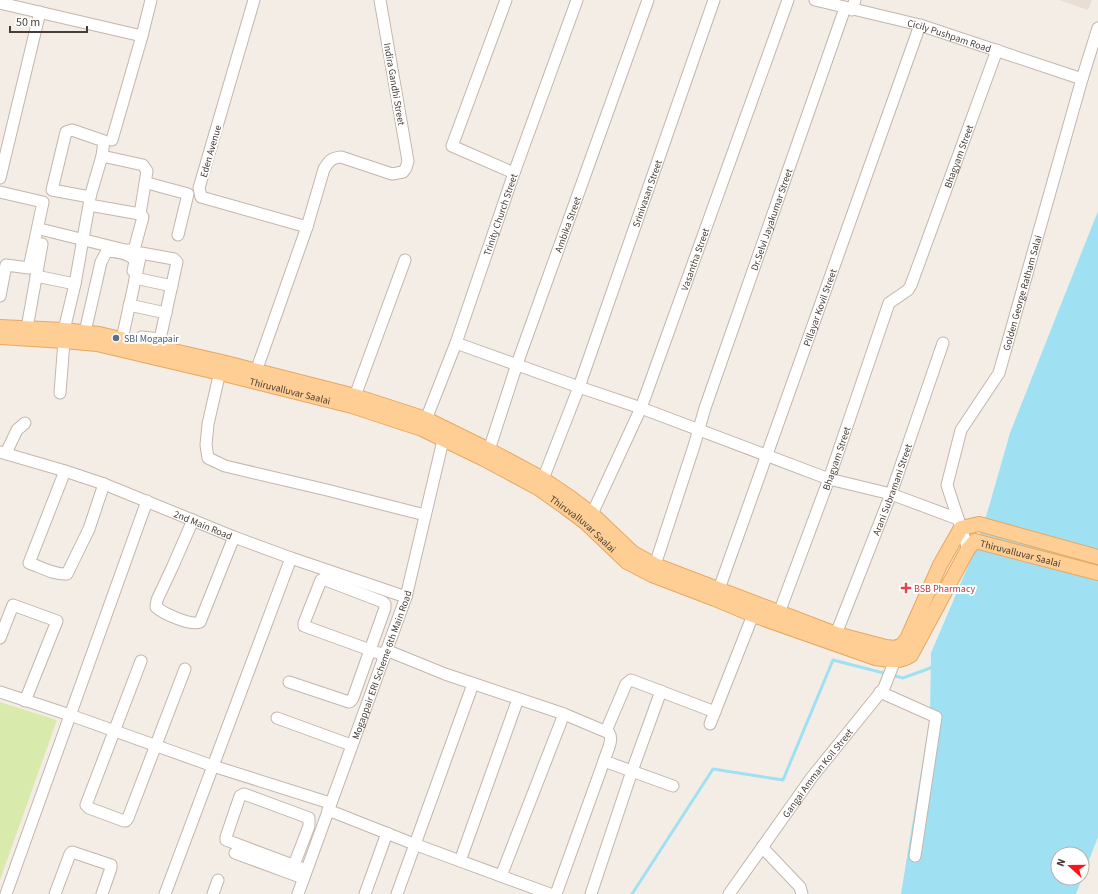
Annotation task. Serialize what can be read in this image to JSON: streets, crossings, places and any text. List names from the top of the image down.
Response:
{
  "streets": {
    "main road": ["Thiruvalluvar Saalai"],
    "street": [
      "Cicily Pushpam Road",
      "Indira Gandhi Street",
      "Eden Avenue",
      "Bhagyam Street",
      "Srinivasan Street",
      "Trinity Church Street",
      "Dr.Selvi Jayakumar Street",
      "Ambika Street",
      "Vasantha Street",
      "Golden George Ratham Salai",
      "Pillayar Kovil Street",
      "Arani Subramani Street",
      "2nd Main Road",
      "Mogappair ERI Scheme 6th Main Road",
      "Gangai Amman Koil Street"
    ]
  },
  "crossings": [
    ["Cicily Pushpam Road", "Bhagyam Street"],
    ["Cicily Pushpam Road", "Dr.Selvi Jayakumar Street"],
    ["Cicily Pushpam Road", "Golden George Ratham Salai"],
    ["Cicily Pushpam Road", "Pillayar Kovil Street"],
    ["Bhagyam Street", "Thiruvalluvar Saalai"],
    ["Srinivasan Street", "Thiruvalluvar Saalai"],
    ["Trinity Church Street", "Thiruvalluvar Saalai"],
    ["Dr.Selvi Jayakumar Street", "Thiruvalluvar Saalai"],
    ["Ambika Street", "Thiruvalluvar Saalai"],
    ["Vasantha Street", "Thiruvalluvar Saalai"],
    ["Golden George Ratham Salai", "Thiruvalluvar Saalai"],
    ["Pillayar Kovil Street", "Thiruvalluvar Saalai"],
    ["Thiruvalluvar Saalai", "Arani Subramani Street"],
    ["Thiruvalluvar Saalai", "Mogappair ERI Scheme 6th Main Road"],
    ["Thiruvalluvar Saalai", "Gangai Amman Koil Street"],
    ["2nd Main Road", "Mogappair ERI Scheme 6th Main Road"]
  ],
  "places": {
    "other": ["SBI Mogapair"],
    "health": ["BSB Pharmacy"]
  },
  "scale_bar": "50 m",
  "north": "left"
}
